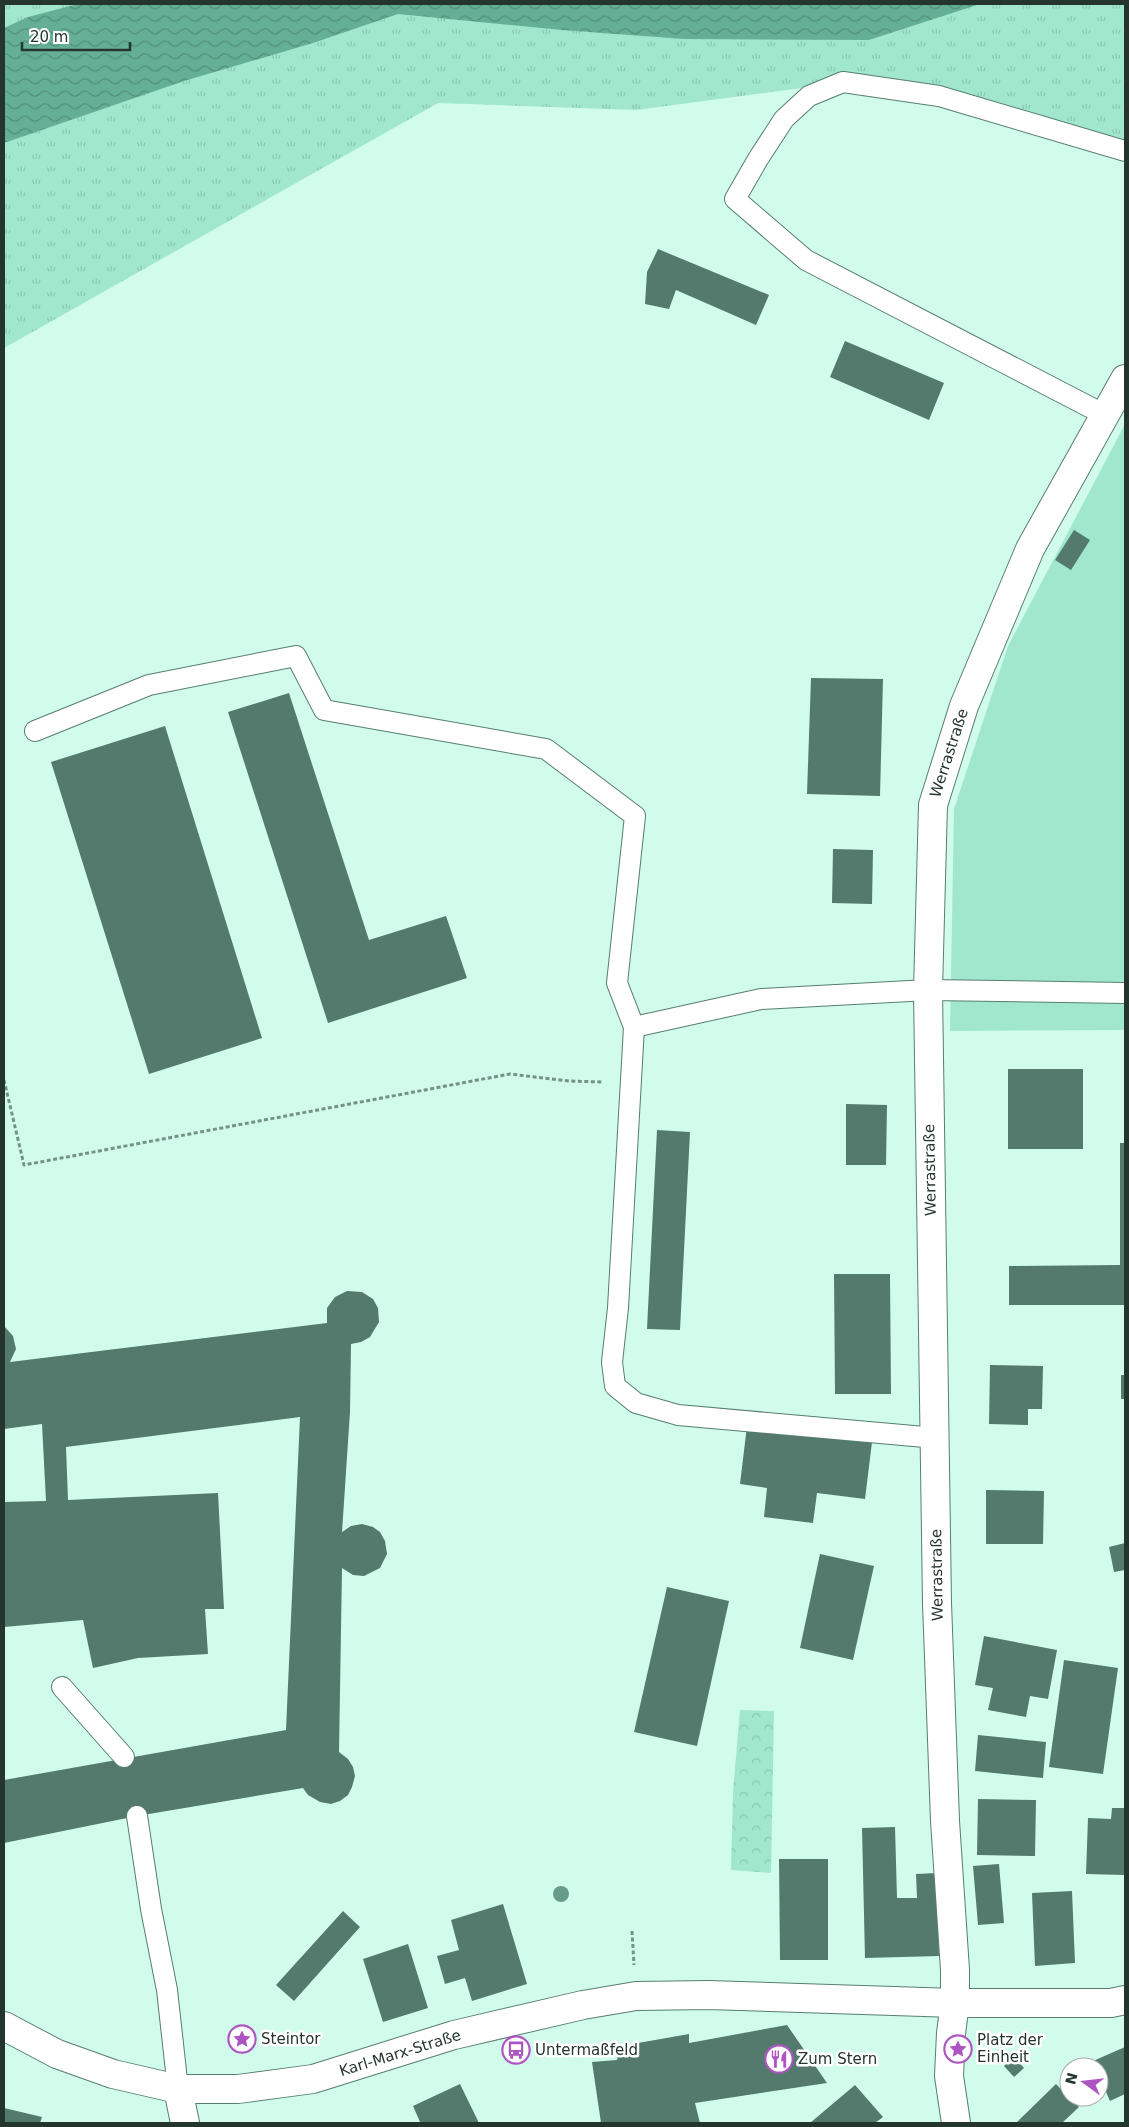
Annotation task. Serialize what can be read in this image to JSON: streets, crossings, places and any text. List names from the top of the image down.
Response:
{
  "streets": {
    "street": ["Werrastraße", "Karl-Marx-Straße"]
  },
  "crossings": [
    ["Werrastraße", "Karl-Marx-Straße"]
  ],
  "places": {
    "place": ["Steintor", "Platz der Einheit"],
    "bus stop": ["Untermaßfeld"],
    "restaurant": ["Zum Stern"]
  },
  "scale_bar": "20 m",
  "north": "left"
}
